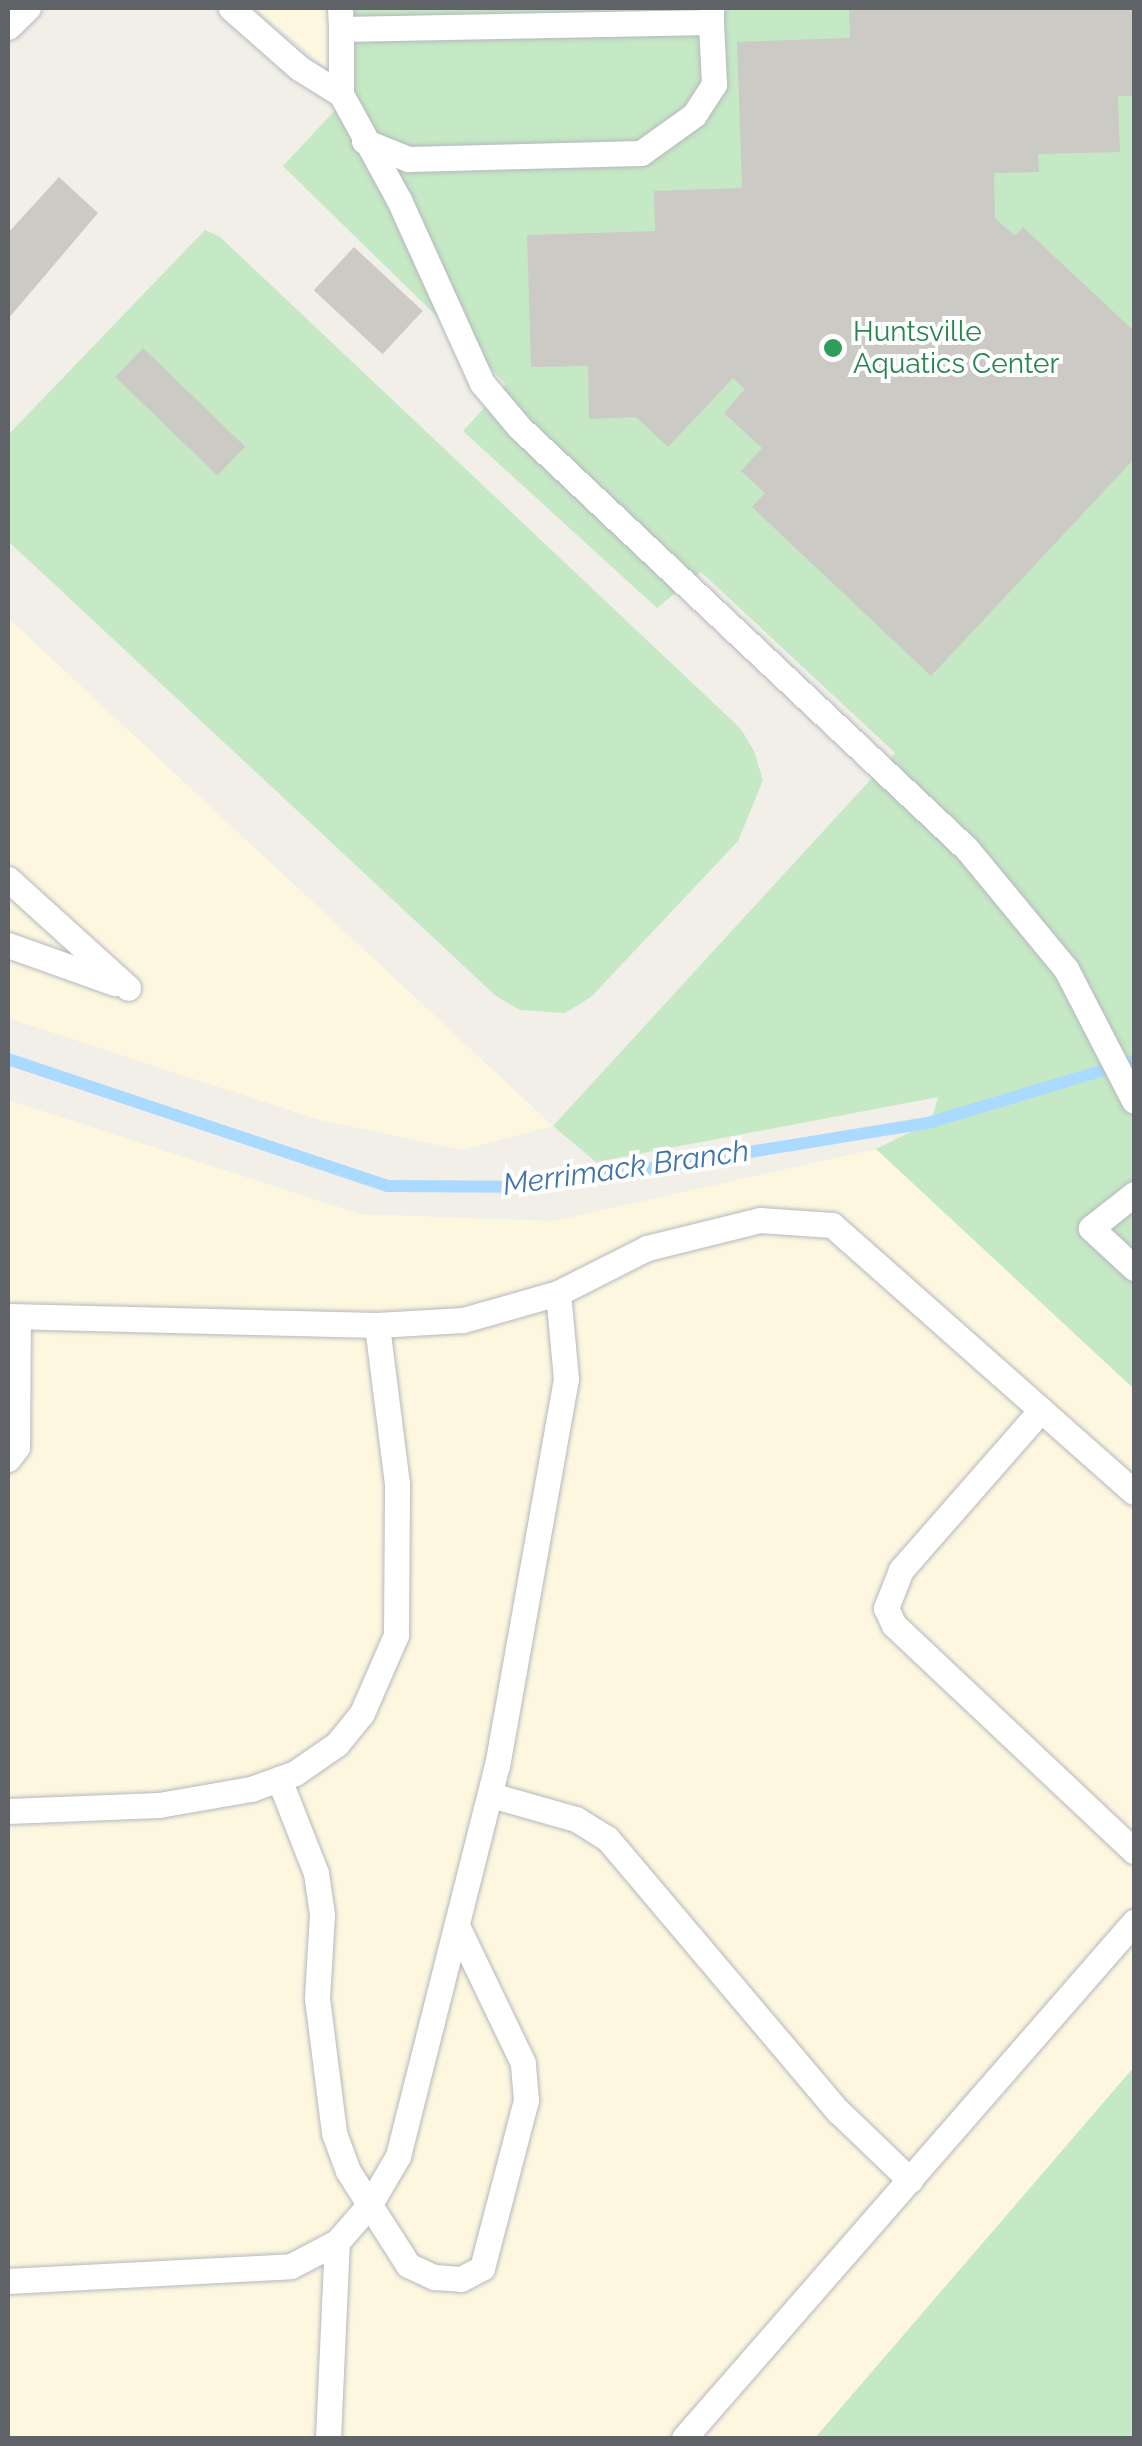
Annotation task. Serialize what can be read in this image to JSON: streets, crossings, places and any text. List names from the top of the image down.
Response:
{
  "water": ["Merrimack Branch"],
  "places": ["Huntsville Aquatics Center"]
}
